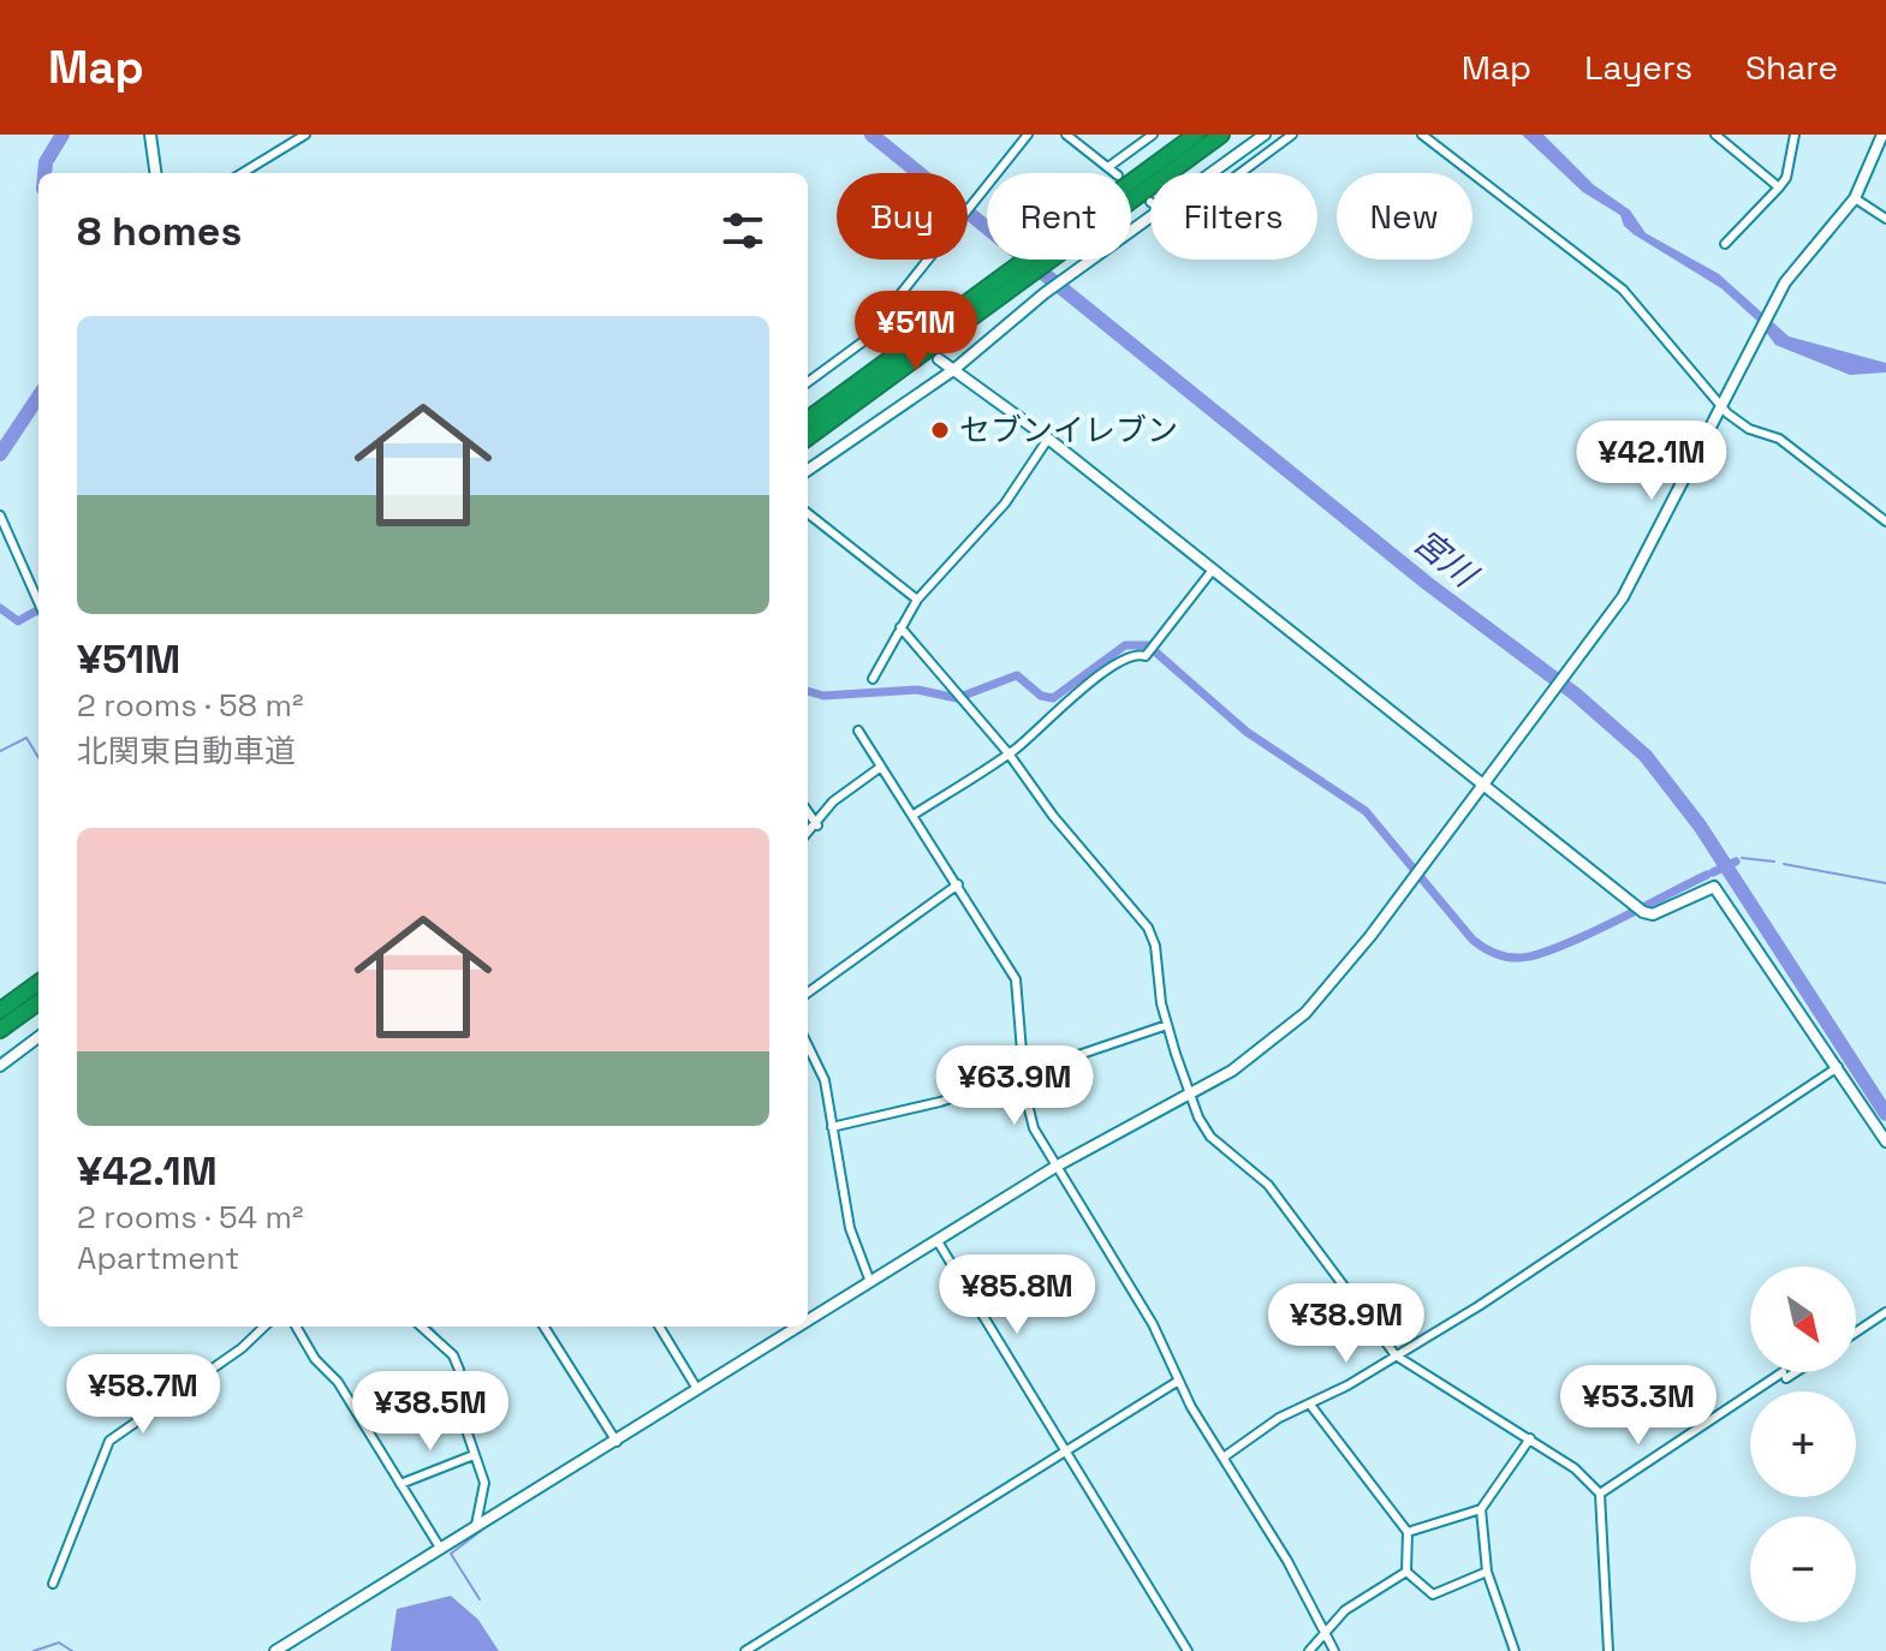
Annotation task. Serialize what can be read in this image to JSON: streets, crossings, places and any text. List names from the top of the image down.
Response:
{
  "water": ["宮川"],
  "places": ["セブンイレブン"],
  "north": "bottom right",
  "page": {
    "header": "Map",
    "nav": ["Map", "Layers", "Share"],
    "chip": [
      "Buy",
      "Rent",
      "Filters",
      "New"
    ],
    "heading": "8 homes",
    "list": [
      {
        "name": "¥51M",
        "note": "2 rooms · 58 m² · 北関東自動車道"
      },
      {
        "name": "¥42.1M",
        "note": "2 rooms · 54 m² · Apartment"
      }
    ],
    "price": [
      "¥51M",
      "¥42.1M",
      "¥63.9M",
      "¥85.8M",
      "¥38.9M",
      "¥58.7M",
      "¥53.3M",
      "¥38.5M"
    ],
    "map_buttons": ["+", "−"]
  }
}
